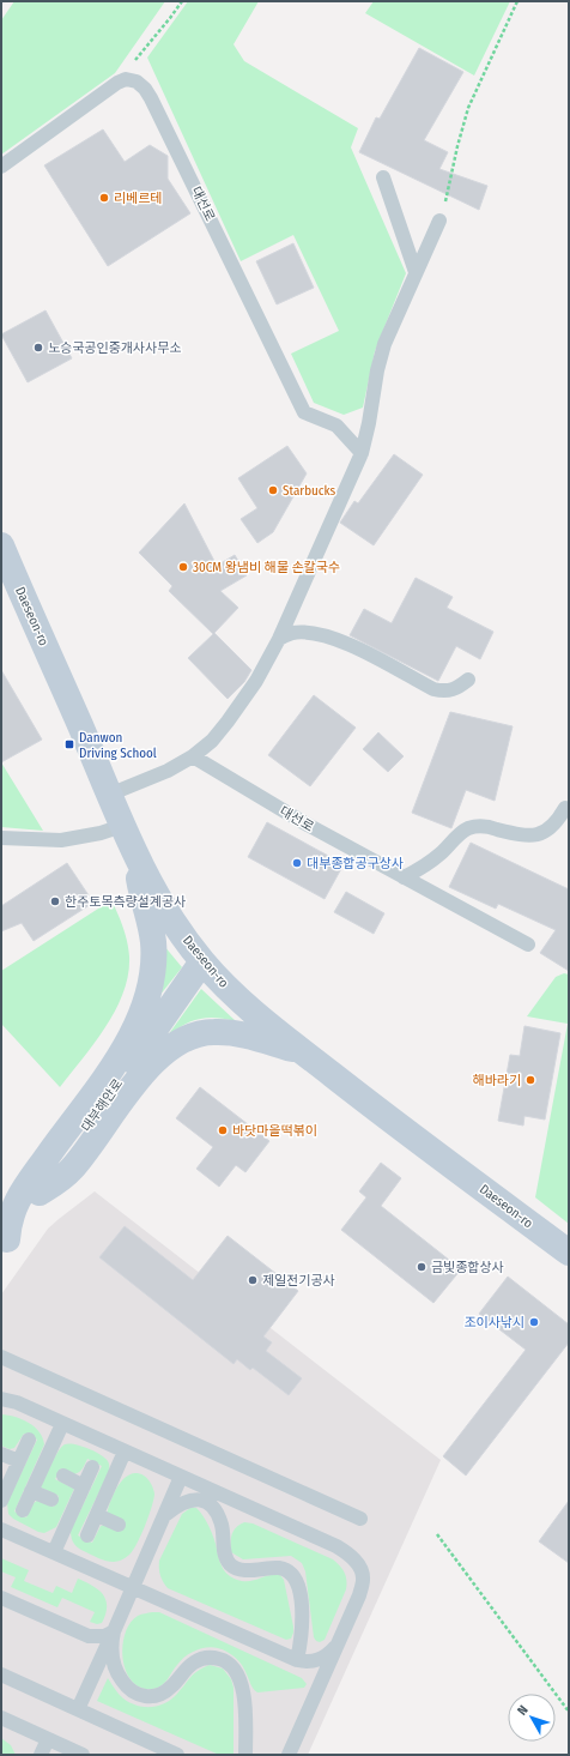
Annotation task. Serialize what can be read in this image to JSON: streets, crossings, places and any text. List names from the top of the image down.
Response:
{
  "streets": {
    "street": ["Daeseon-ro", "대부해안로"],
    "lane": ["대선로"]
  },
  "crossings": [
    ["Daeseon-ro", "대부해안로"]
  ],
  "places": {
    "other": [
      "리베르테",
      "노승국공인중개사사무소",
      "Starbucks",
      "30CM 왕냄비 해물 손칼국수",
      "대부종합공구상사",
      "한주토목측량설계공사",
      "해바라기",
      "바닷마을떡볶이",
      "금빛종합상사",
      "제일전기공사",
      "조이사낚시"
    ],
    "transit": ["Danwon Driving School"]
  },
  "north": "top left"
}
